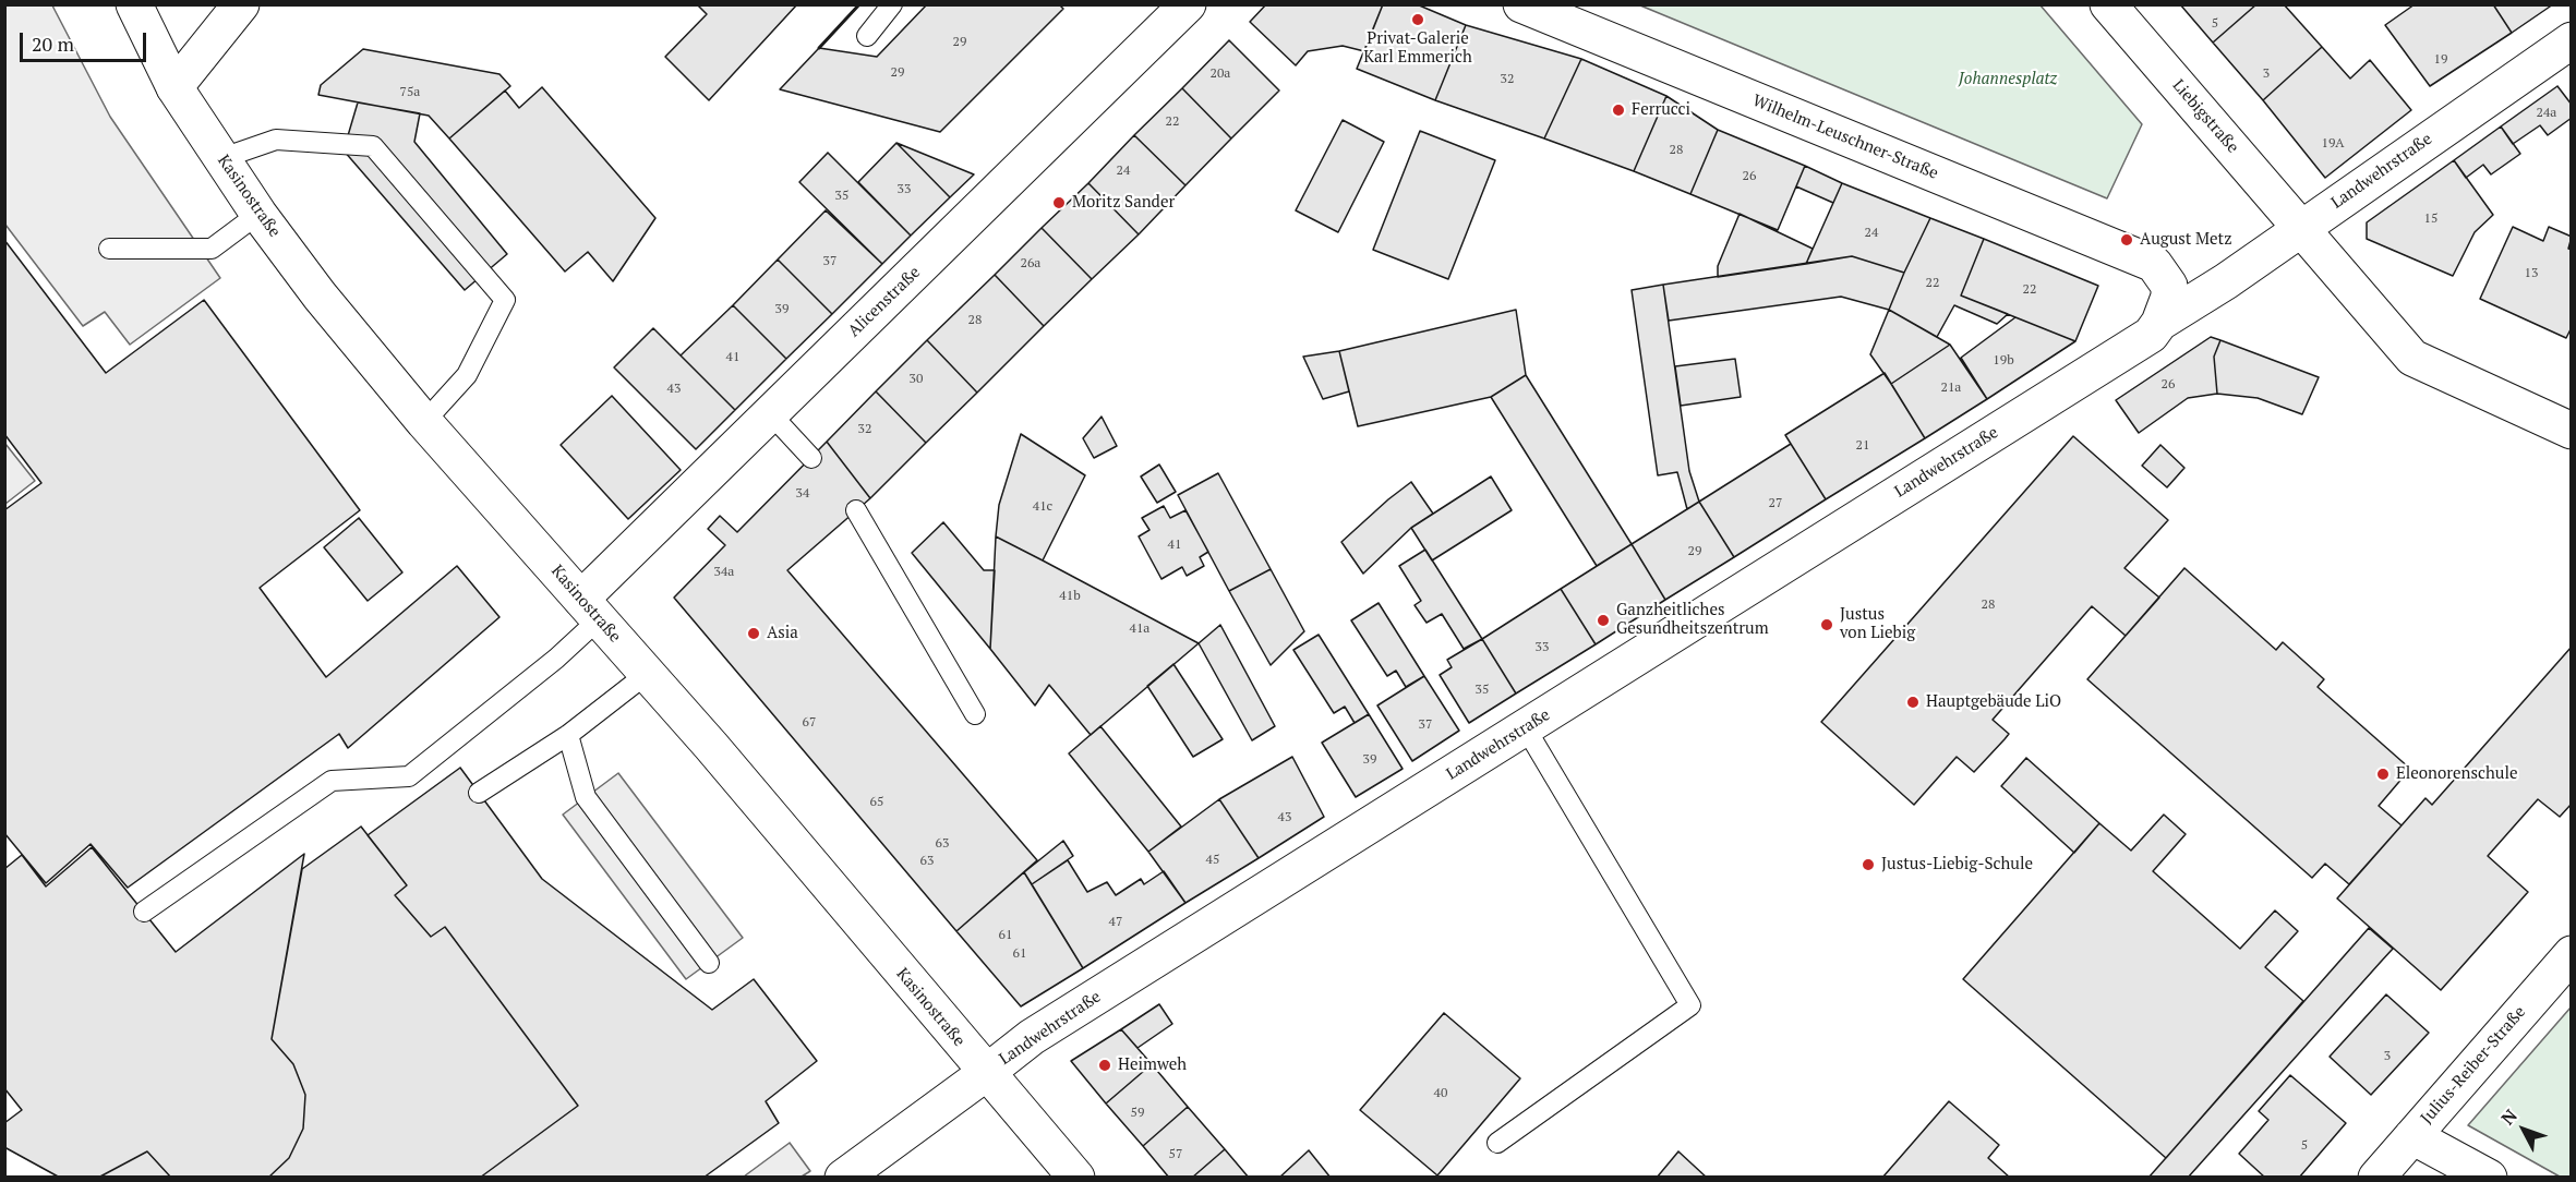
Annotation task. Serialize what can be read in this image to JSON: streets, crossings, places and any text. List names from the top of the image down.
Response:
{
  "streets": {
    "street": [
      "Liebigstraße",
      "Wilhelm-Leuschner-Straße",
      "Landwehrstraße",
      "Kasinostraße",
      "Alicenstraße",
      "Julius-Reiber-Straße"
    ]
  },
  "crossings": [
    ["Liebigstraße", "Landwehrstraße"],
    ["Wilhelm-Leuschner-Straße", "Landwehrstraße"],
    ["Landwehrstraße", "Kasinostraße"],
    ["Kasinostraße", "Alicenstraße"]
  ],
  "parks": ["Johannesplatz"],
  "places": [
    "Privat-Galerie Karl Emmerich",
    "Ferrucci",
    "Moritz Sander",
    "August Metz",
    "Ganzheitliches Gesundheitszentrum",
    "Justus von Liebig",
    "Asia",
    "Hauptgebäude LiO",
    "Eleonorenschule",
    "Justus-Liebig-Schule",
    "Heimweh"
  ],
  "house_numbers": [
    "5",
    "29",
    "19",
    "29",
    "20a",
    "3",
    "32",
    "75a",
    "24a",
    "22",
    "19A",
    "28",
    "24",
    "26",
    "33",
    "35",
    "15",
    "24",
    "37",
    "26a",
    "13",
    "22",
    "22",
    "39",
    "28",
    "41",
    "19b",
    "30",
    "26",
    "21a",
    "43",
    "32",
    "21",
    "34",
    "27",
    "41c",
    "41",
    "29",
    "34a",
    "41b",
    "28",
    "41a",
    "33",
    "35",
    "67",
    "37",
    "39",
    "65",
    "43",
    "63",
    "45",
    "63",
    "47",
    "61",
    "61",
    "3",
    "40",
    "59",
    "5",
    "57"
  ],
  "scale_bar": "20 m",
  "north": "top left"
}
